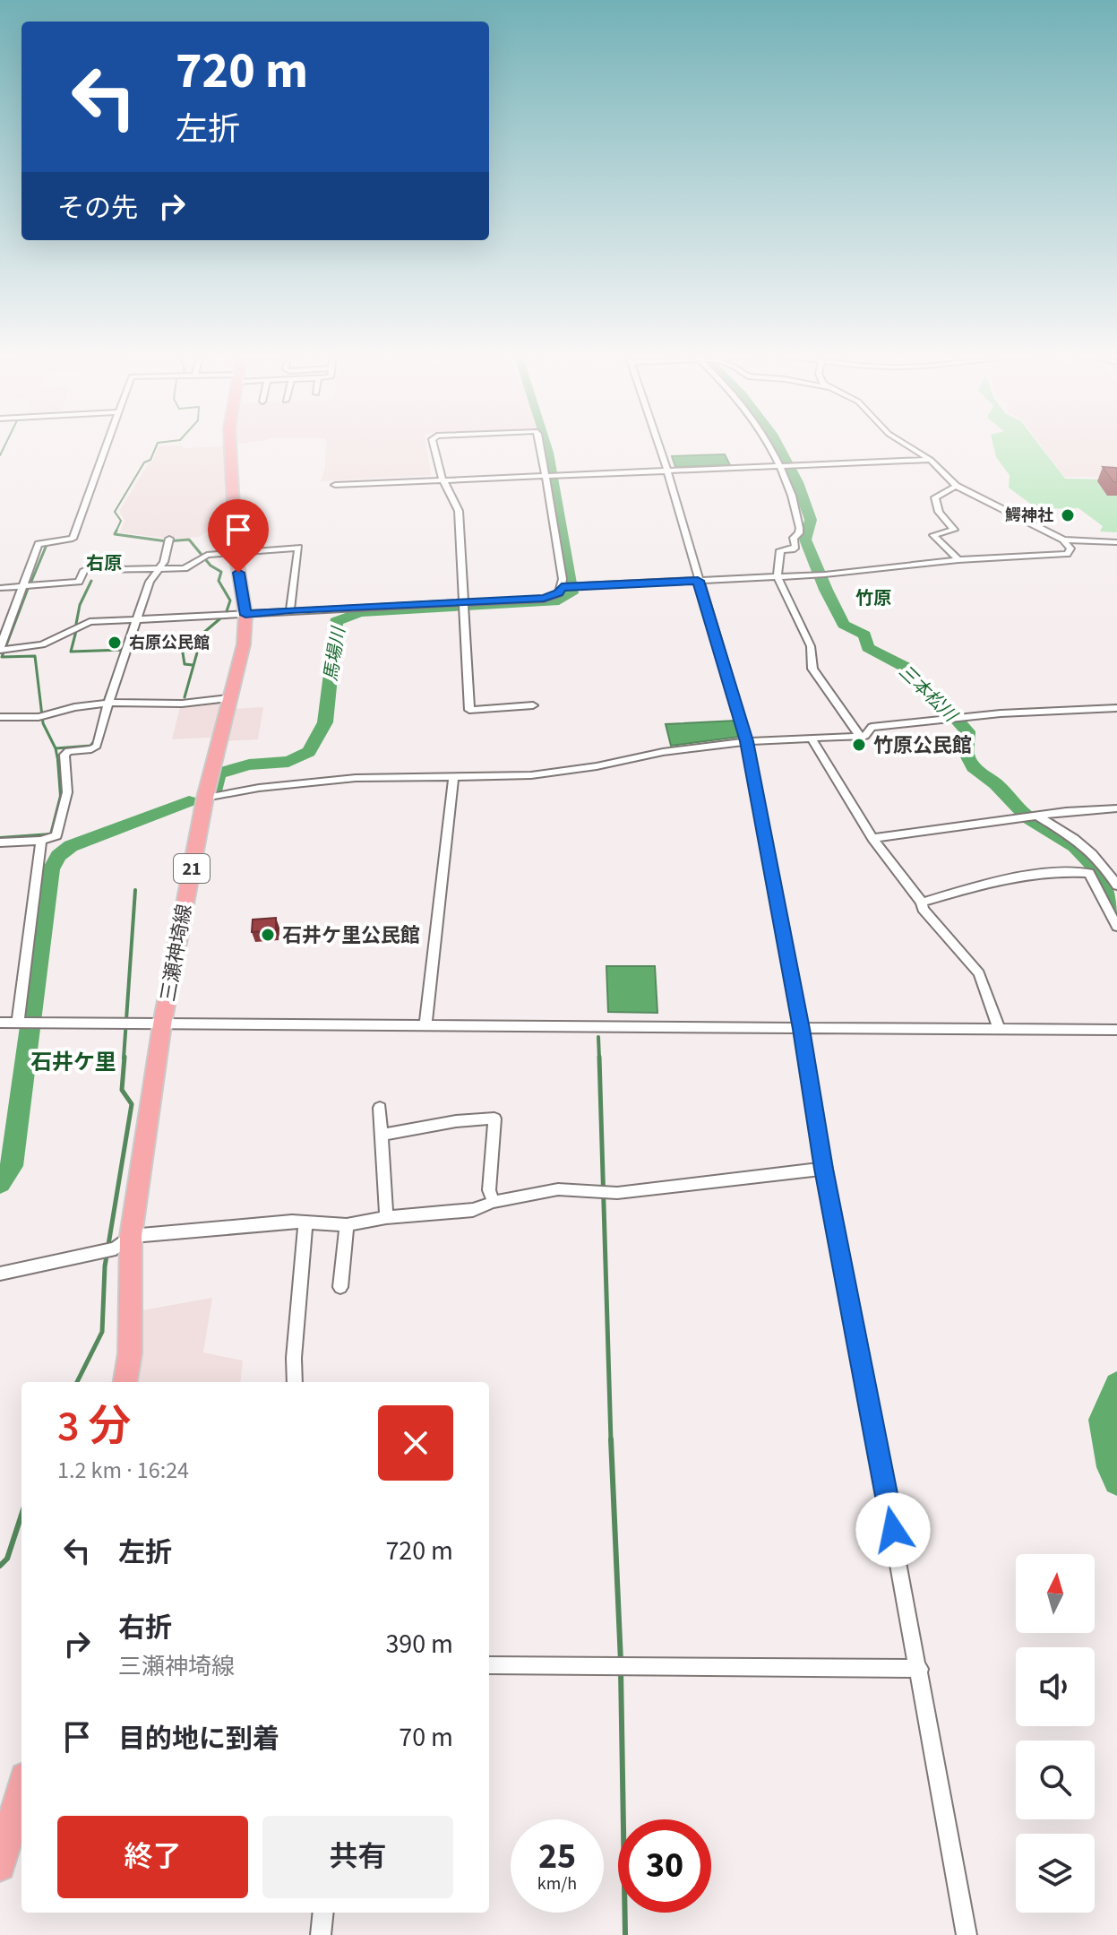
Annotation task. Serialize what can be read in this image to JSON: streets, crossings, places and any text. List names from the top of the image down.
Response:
{
  "streets": {
    "main road": ["21", "三瀬神埼線"]
  },
  "districts": ["右原", "竹原", "石井ケ里"],
  "water": ["馬場川", "三本松川"],
  "places": [
    "鰐神社",
    "右原公民館",
    "竹原公民館",
    "石井ケ里公民館"
  ],
  "north": "top",
  "page": {
    "turn": ["720 m", "左折"],
    "then": "その先",
    "heading": ["3 分", "1.2 km · 16:24"],
    "list": [
      {
        "name": "左折",
        "value": "720 m"
      },
      {
        "name": "右折",
        "note": "三瀬神埼線",
        "value": "390 m"
      },
      {
        "name": "目的地に到着",
        "value": "70 m"
      }
    ],
    "buttons": ["終了", "共有"],
    "speed": "25 km/h",
    "limit": "30"
  }
}
